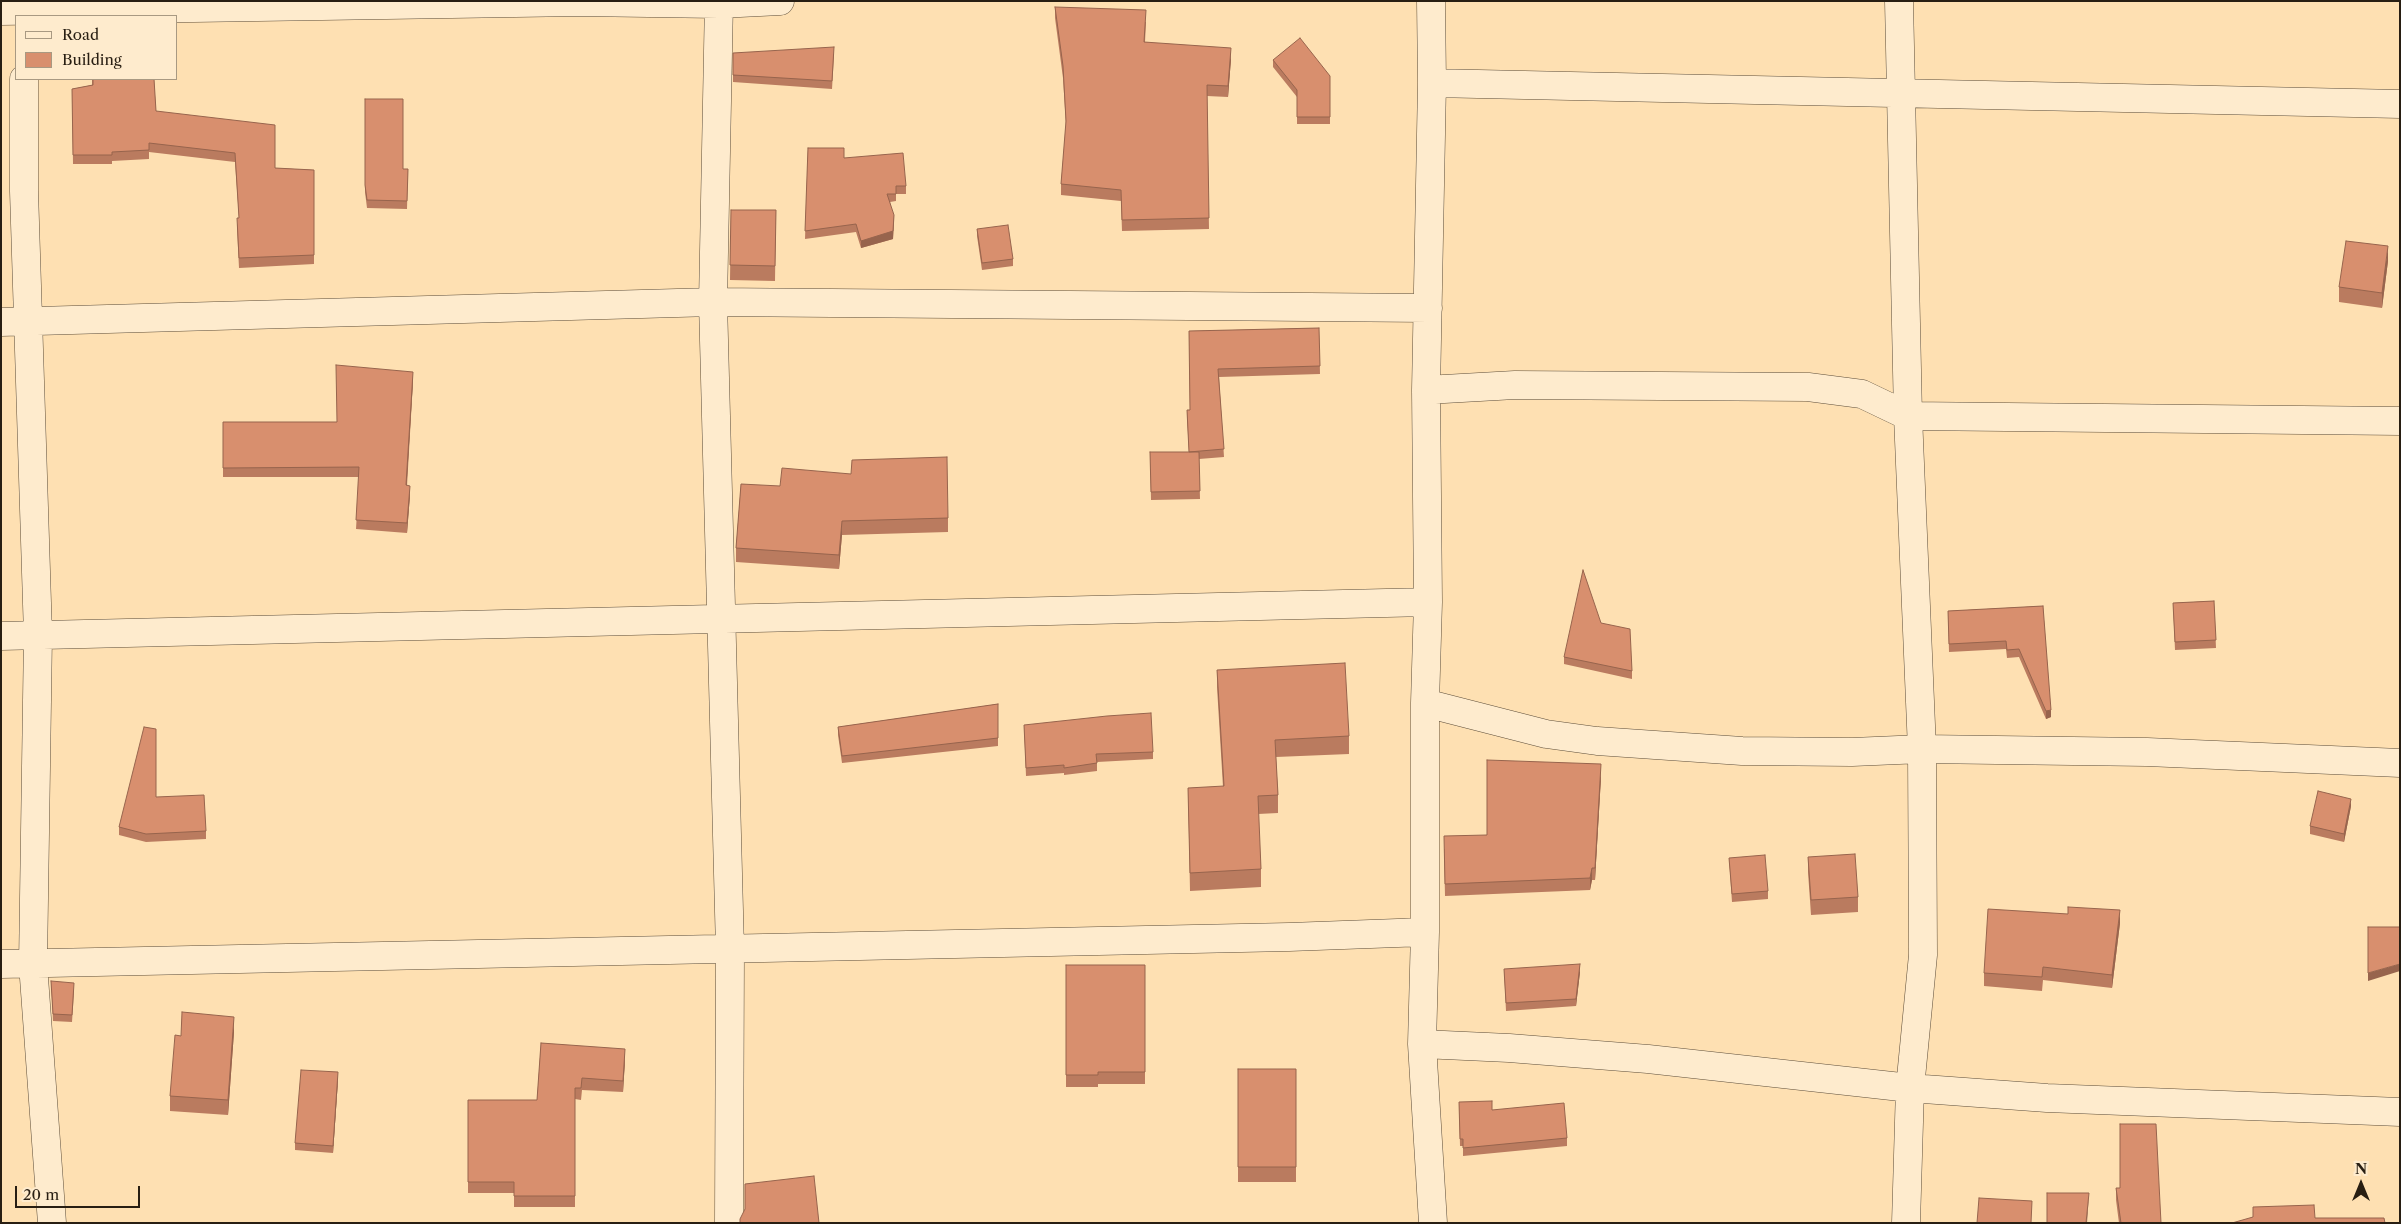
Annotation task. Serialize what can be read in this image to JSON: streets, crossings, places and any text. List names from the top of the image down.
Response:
{
  "legend": ["Road", "Building"],
  "scale_bar": "20 m",
  "north": "top"
}
